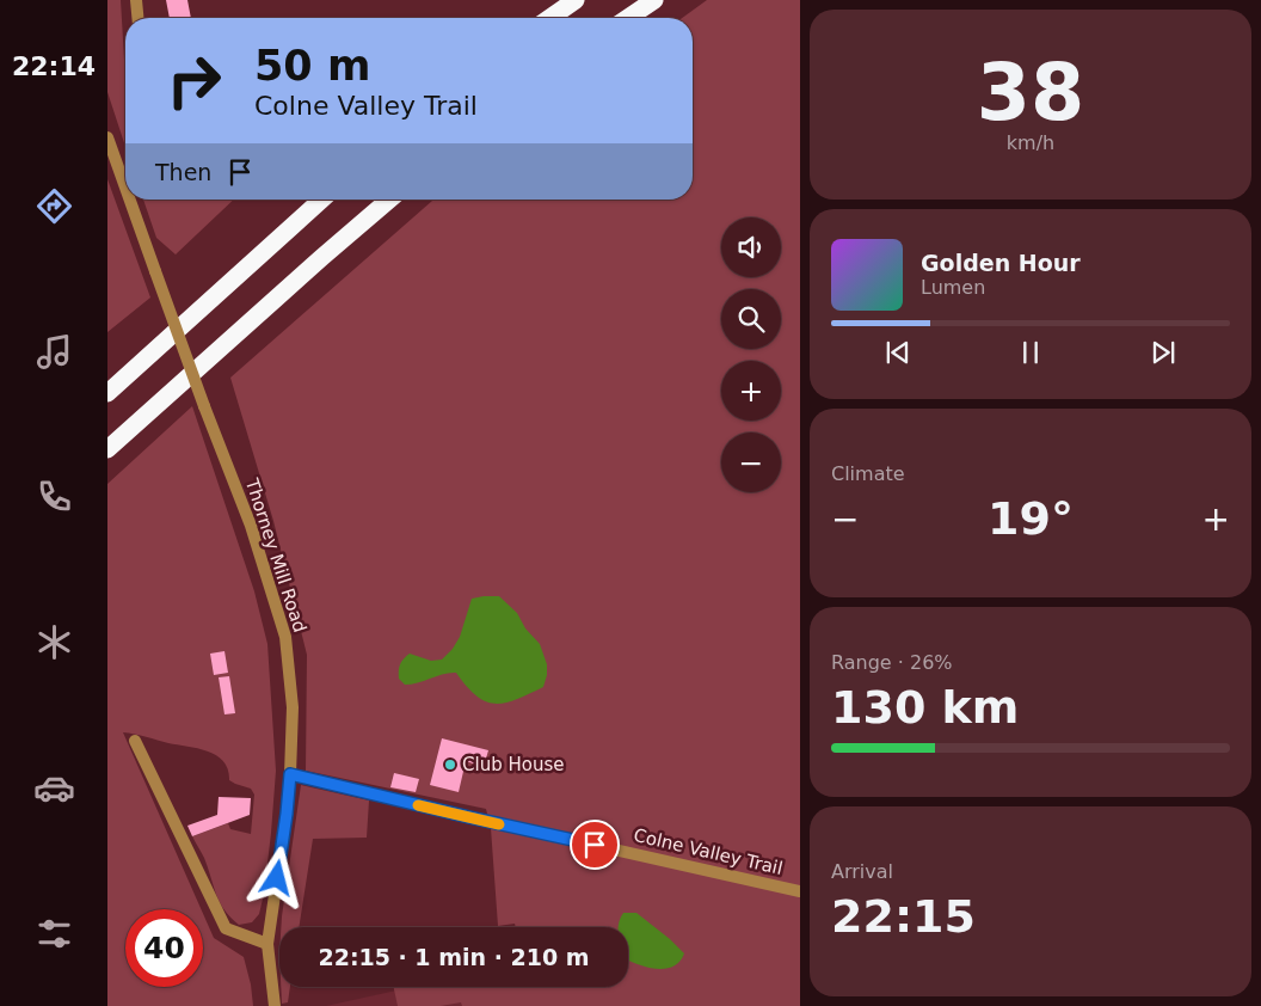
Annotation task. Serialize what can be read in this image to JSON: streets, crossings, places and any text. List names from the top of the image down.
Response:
{
  "streets": {
    "street": ["Thorney Mill Road", "Colne Valley Trail"]
  },
  "crossings": [
    ["Thorney Mill Road", "Colne Valley Trail"]
  ],
  "places": ["Club House"],
  "page": {
    "tabs": "22:14",
    "tile": [
      ["38", "km/h"],
      "Climate",
      ["Range · 26%", "130 km"],
      ["Arrival", "22:15"]
    ],
    "turn": ["50 m", "Colne Valley Trail"],
    "then": "Then",
    "map_buttons": ["+", "−"],
    "song": ["Golden Hour", "Lumen"],
    "heat": ["−", "19°", "+"],
    "limit": "40",
    "trip": "22:15 · 1 min · 210 m"
  }
}
